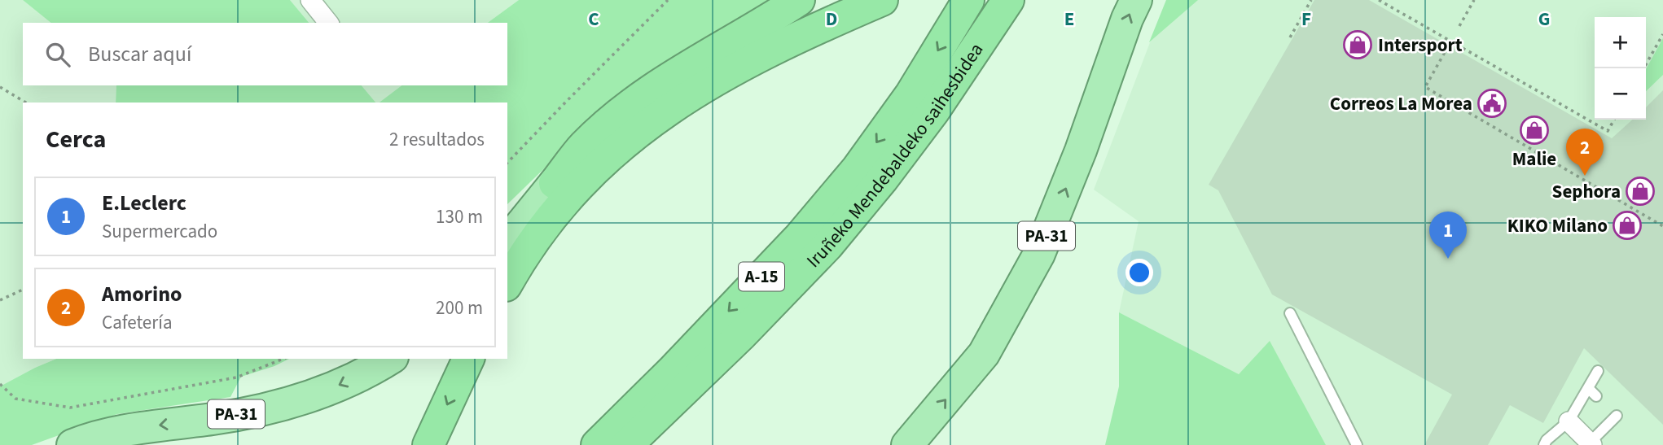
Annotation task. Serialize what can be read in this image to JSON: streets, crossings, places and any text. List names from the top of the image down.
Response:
{
  "streets": {
    "highway": ["Iruñeko Mendebaldeko saihesbidea", "PA-31", "A-15"]
  },
  "places": {
    "shop": [
      "Intersport",
      "Malie",
      "Sephora",
      "KIKO Milano"
    ],
    "public building": ["Correos La Morea"]
  },
  "page": {
    "map_buttons": ["+", "−"],
    "search": "Buscar aquí",
    "heading": ["Cerca", "2 resultados"],
    "pins": ["2", "1"],
    "list": [
      {
        "mark": "1",
        "name": "E.Leclerc",
        "note": "Supermercado",
        "value": "130 m"
      },
      {
        "mark": "2",
        "name": "Amorino",
        "note": "Cafetería",
        "value": "200 m"
      }
    ]
  },
  "grid": {
    "columns": [
      "C",
      "D",
      "E",
      "F",
      "G"
    ]
  }
}
